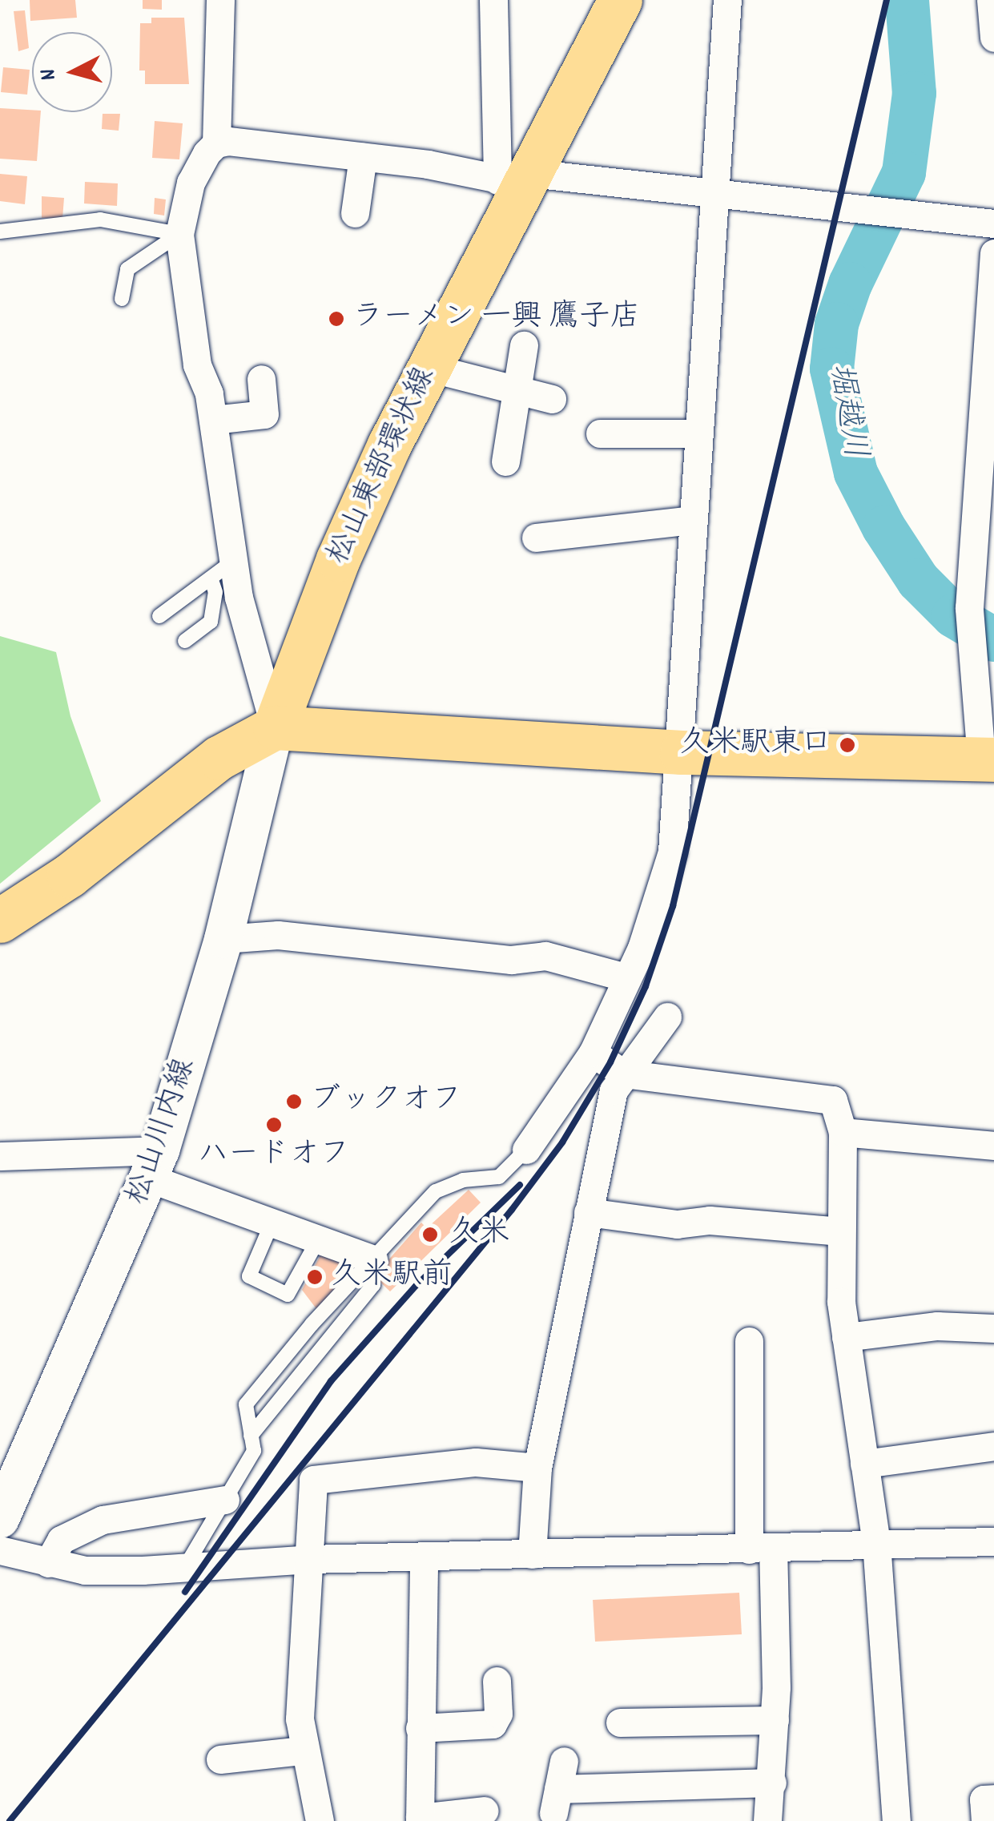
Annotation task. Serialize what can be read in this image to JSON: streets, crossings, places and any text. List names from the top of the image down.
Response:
{
  "streets": {
    "main road": ["松山東部環状線", "松山川内線"]
  },
  "crossings": [
    ["松山東部環状線", "松山川内線"]
  ],
  "water": ["堀越川"],
  "places": [
    "ラーメン 一興 鷹子店",
    "久米駅東口",
    "ブックオフ",
    "ハードオフ",
    "久米",
    "久米駅前"
  ],
  "north": "left"
}
